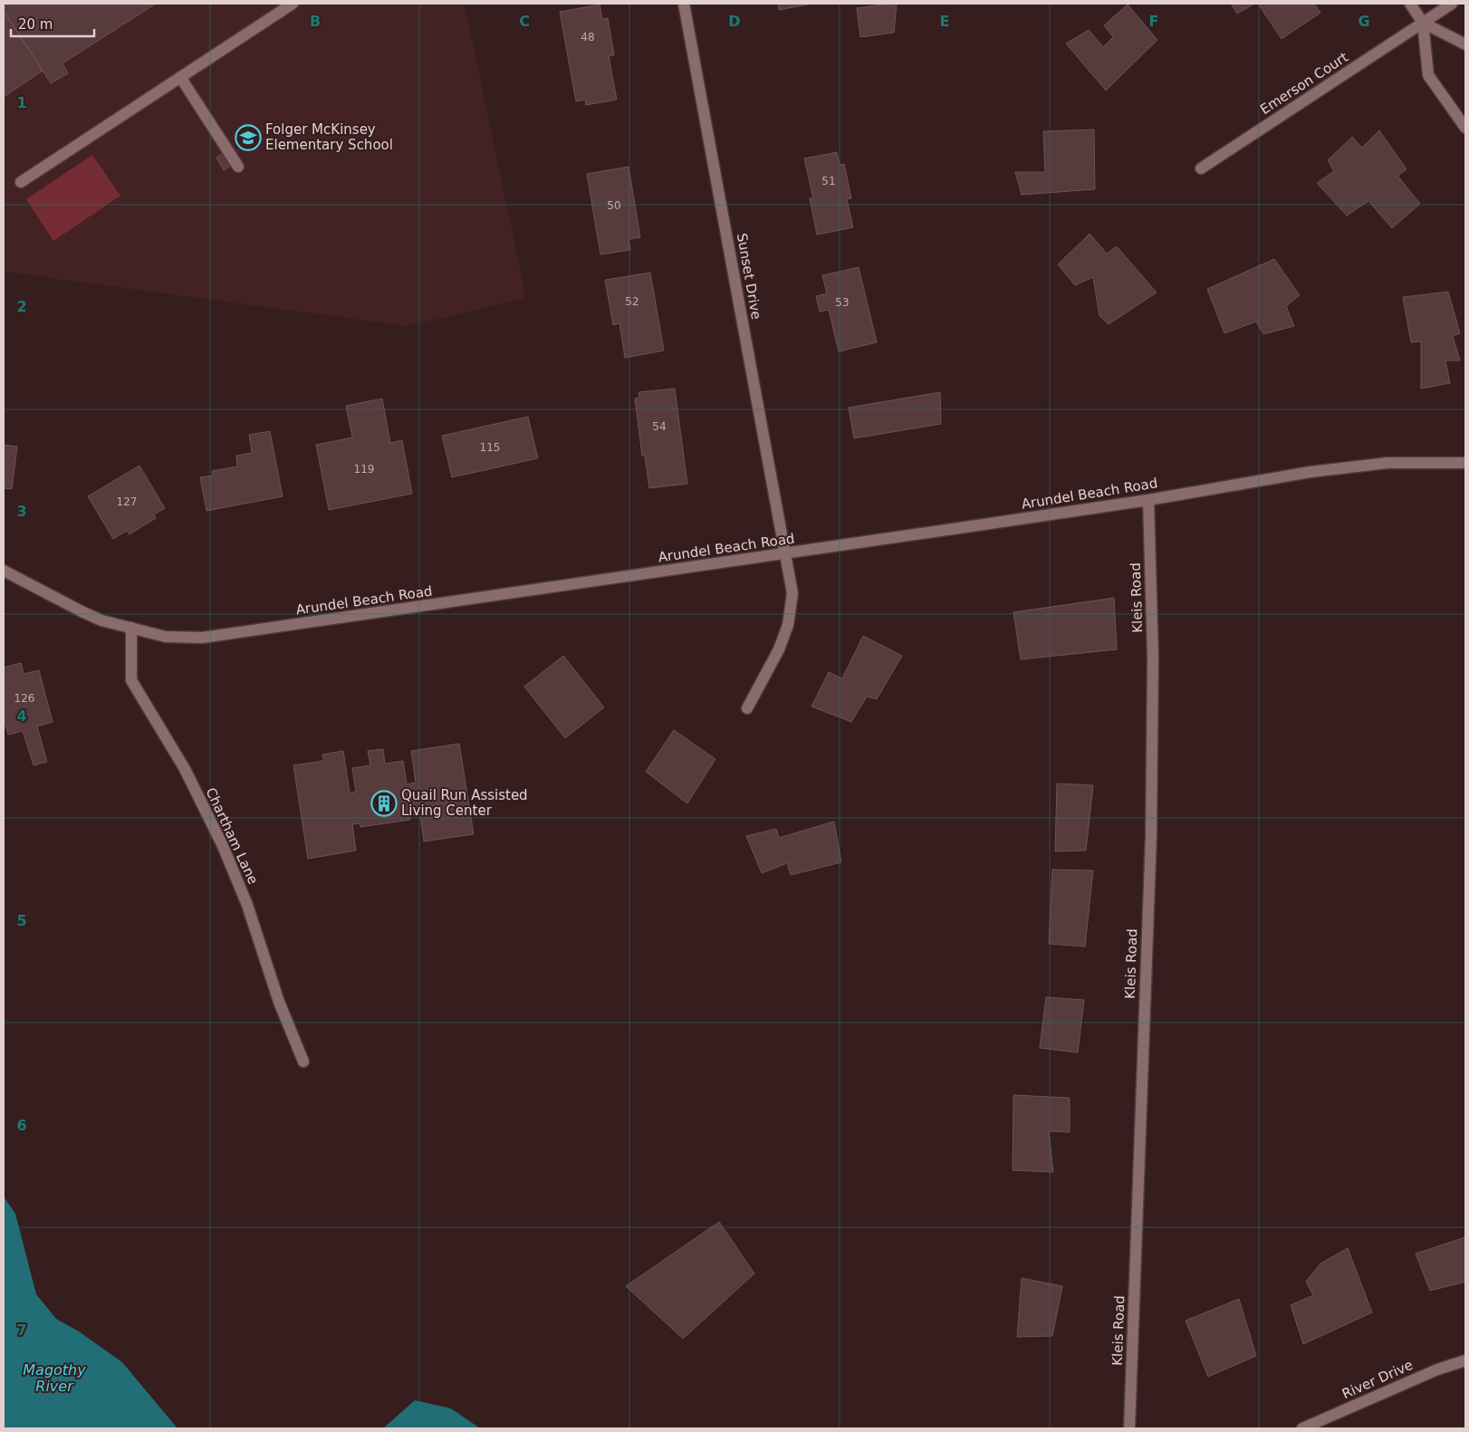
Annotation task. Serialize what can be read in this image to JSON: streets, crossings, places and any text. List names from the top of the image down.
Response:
{
  "streets": {
    "street": [
      "Emerson Court",
      "Sunset Drive",
      "Arundel Beach Road",
      "Kleis Road",
      "Chartham Lane",
      "River Drive"
    ]
  },
  "crossings": [
    ["Sunset Drive", "Arundel Beach Road"],
    ["Arundel Beach Road", "Kleis Road"],
    ["Arundel Beach Road", "Chartham Lane"]
  ],
  "water": ["Magothy River"],
  "places": {
    "school or university": ["Folger McKinsey Elementary School"],
    "building": ["Quail Run Assisted Living Center"]
  },
  "house_numbers": [
    "48",
    "51",
    "50",
    "52",
    "53",
    "54",
    "115",
    "119",
    "127",
    "126"
  ],
  "scale_bar": "20 m",
  "grid": {
    "columns": [
      "B",
      "C",
      "D",
      "E",
      "F",
      "G"
    ],
    "rows": [
      "1",
      "2",
      "3",
      "4",
      "5",
      "6",
      "7"
    ]
  }
}
